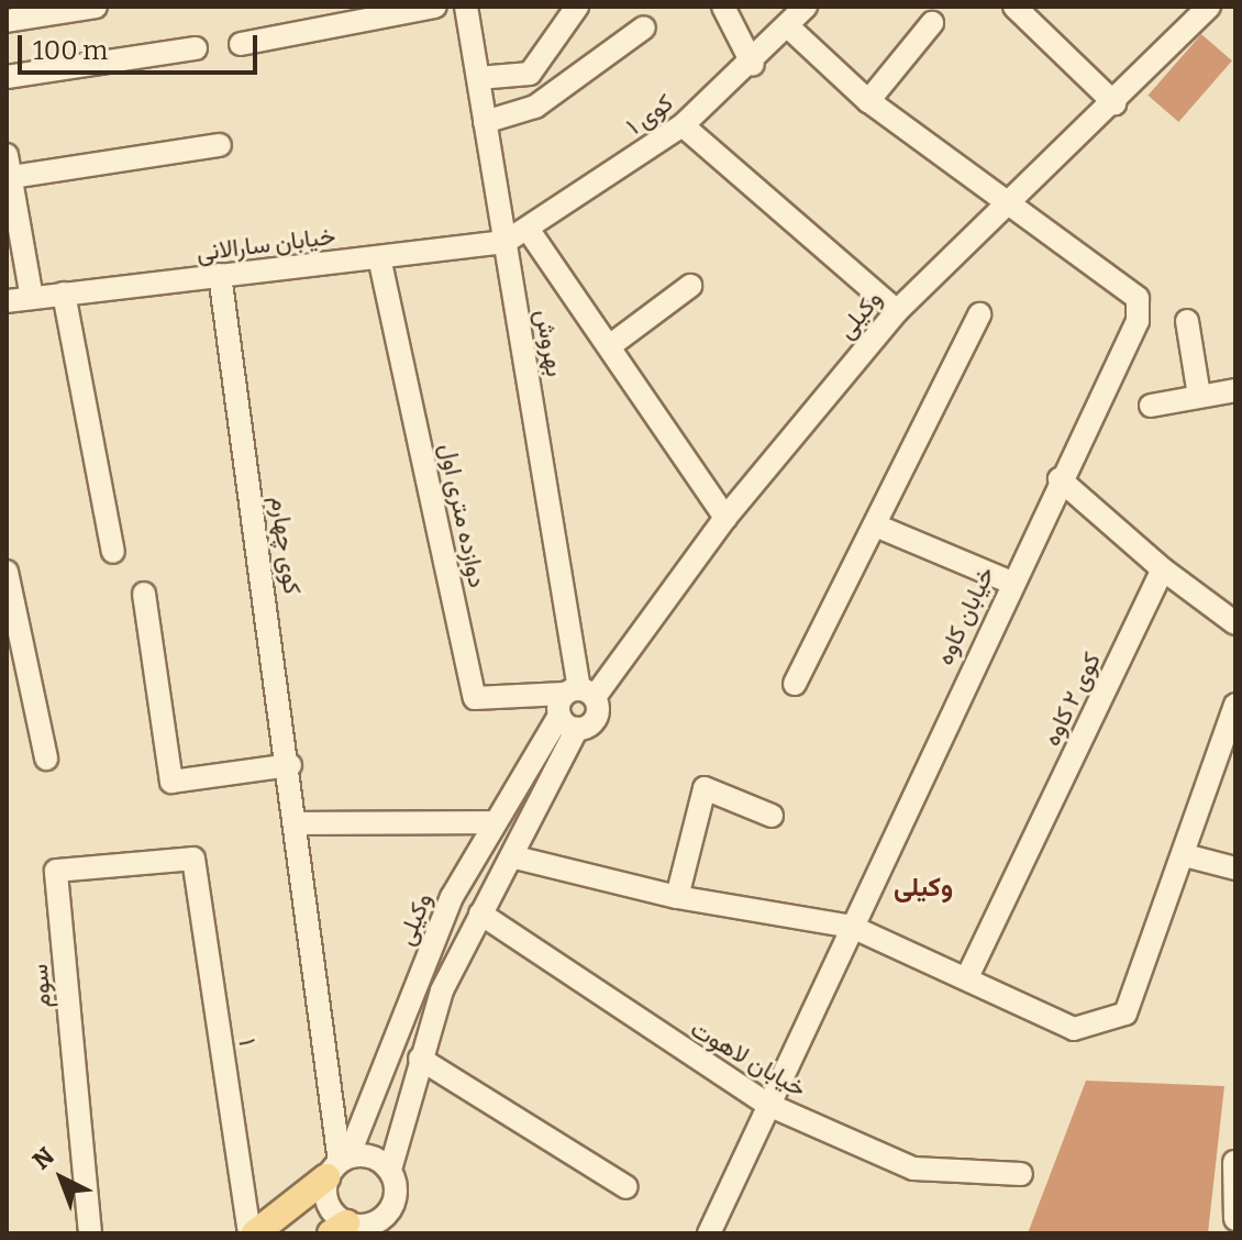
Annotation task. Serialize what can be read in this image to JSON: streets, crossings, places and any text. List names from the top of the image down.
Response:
{
  "streets": {
    "street": [
      "کوی ۱",
      "خیابان سارالانی",
      "وکیلی",
      "بهروش",
      "دوازده متری اول",
      "کوی چهارم",
      "خیابان کاوه",
      "کوی ۲ کاوه",
      "سوم",
      "۱",
      "خیابان لاهوت"
    ]
  },
  "crossings": [
    ["کوی ۱", "خیابان سارالانی"],
    ["کوی ۱", "بهروش"],
    ["خیابان سارالانی", "بهروش"],
    ["خیابان سارالانی", "دوازده متری اول"],
    ["خیابان سارالانی", "کوی چهارم"],
    ["وکیلی", "بهروش"],
    ["وکیلی", "دوازده متری اول"],
    ["وکیلی", "کوی چهارم"],
    ["وکیلی", "خیابان کاوه"],
    ["وکیلی", "خیابان لاهوت"],
    ["بهروش", "دوازده متری اول"],
    ["خیابان کاوه", "خیابان لاهوت"],
    ["سوم", "۱"]
  ],
  "districts": ["وکیلی"],
  "scale_bar": "100 m",
  "north": "top left"
}
